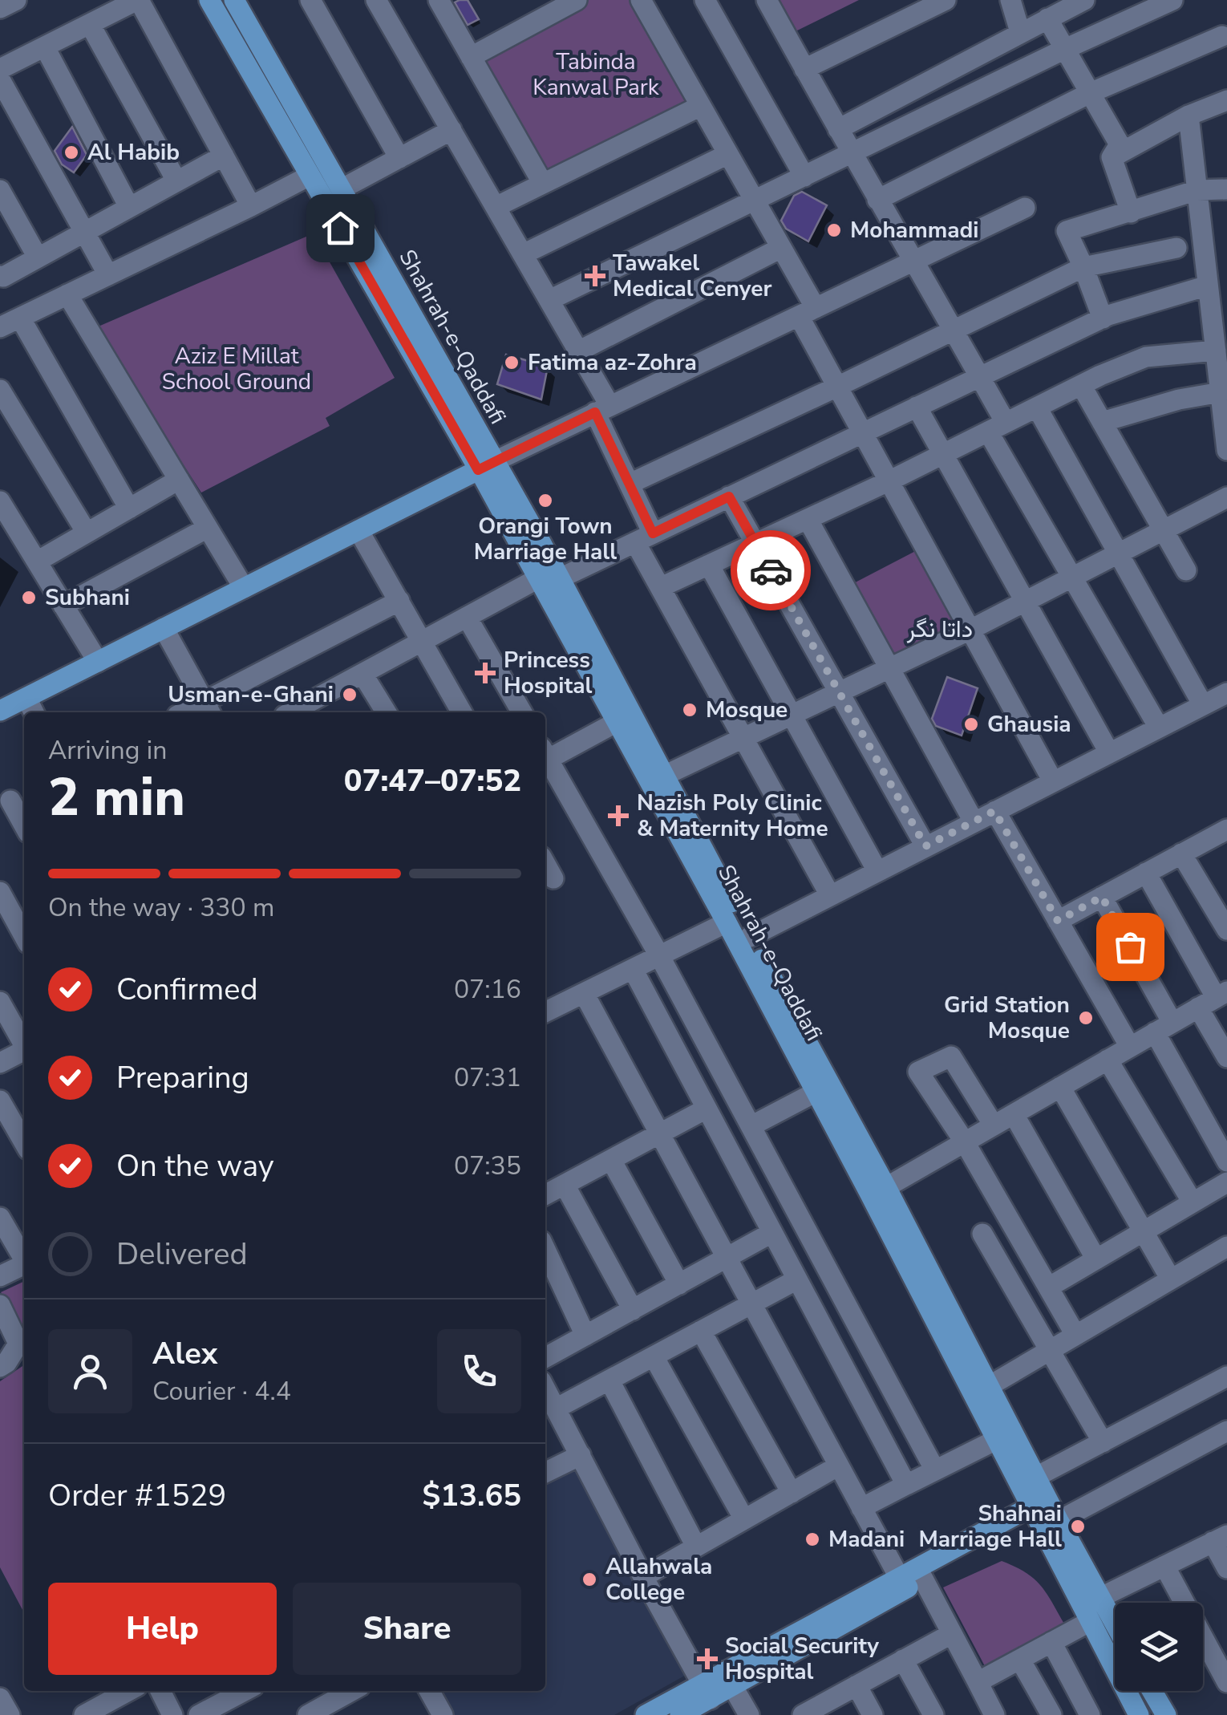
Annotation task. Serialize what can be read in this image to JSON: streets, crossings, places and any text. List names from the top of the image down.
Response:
{
  "streets": {
    "main road": ["Shahrah-e-Qaddafi"]
  },
  "districts": ["داتا نگر"],
  "parks": ["Tabinda Kanwal Park", "Aziz E Millat School Ground"],
  "places": {
    "other": [
      "Al Habib",
      "Mohammadi",
      "Fatima az-Zohra",
      "Orangi Town Marriage Hall",
      "Subhani",
      "Usman-e-Ghani",
      "Mosque",
      "Ghausia",
      "Grid Station Mosque",
      "Shahnai Marriage Hall",
      "Madani",
      "Allahwala College"
    ],
    "health": [
      "Tawakel Medical Cenyer",
      "Princess Hospital",
      "Nazish Poly Clinic & Maternity Home",
      "Social Security Hospital"
    ]
  },
  "page": {
    "heading": ["2 min", "Arriving in", "07:47–07:52"],
    "panel": [
      "Alex",
      "Courier · 4.4",
      "Order #1529",
      "$13.65"
    ],
    "bar": "On the way · 330 m",
    "list": [
      ["Confirmed", "07:16"],
      ["Preparing", "07:31"],
      ["On the way", "07:35"],
      "Delivered"
    ],
    "buttons": ["Help", "Share"]
  }
}
